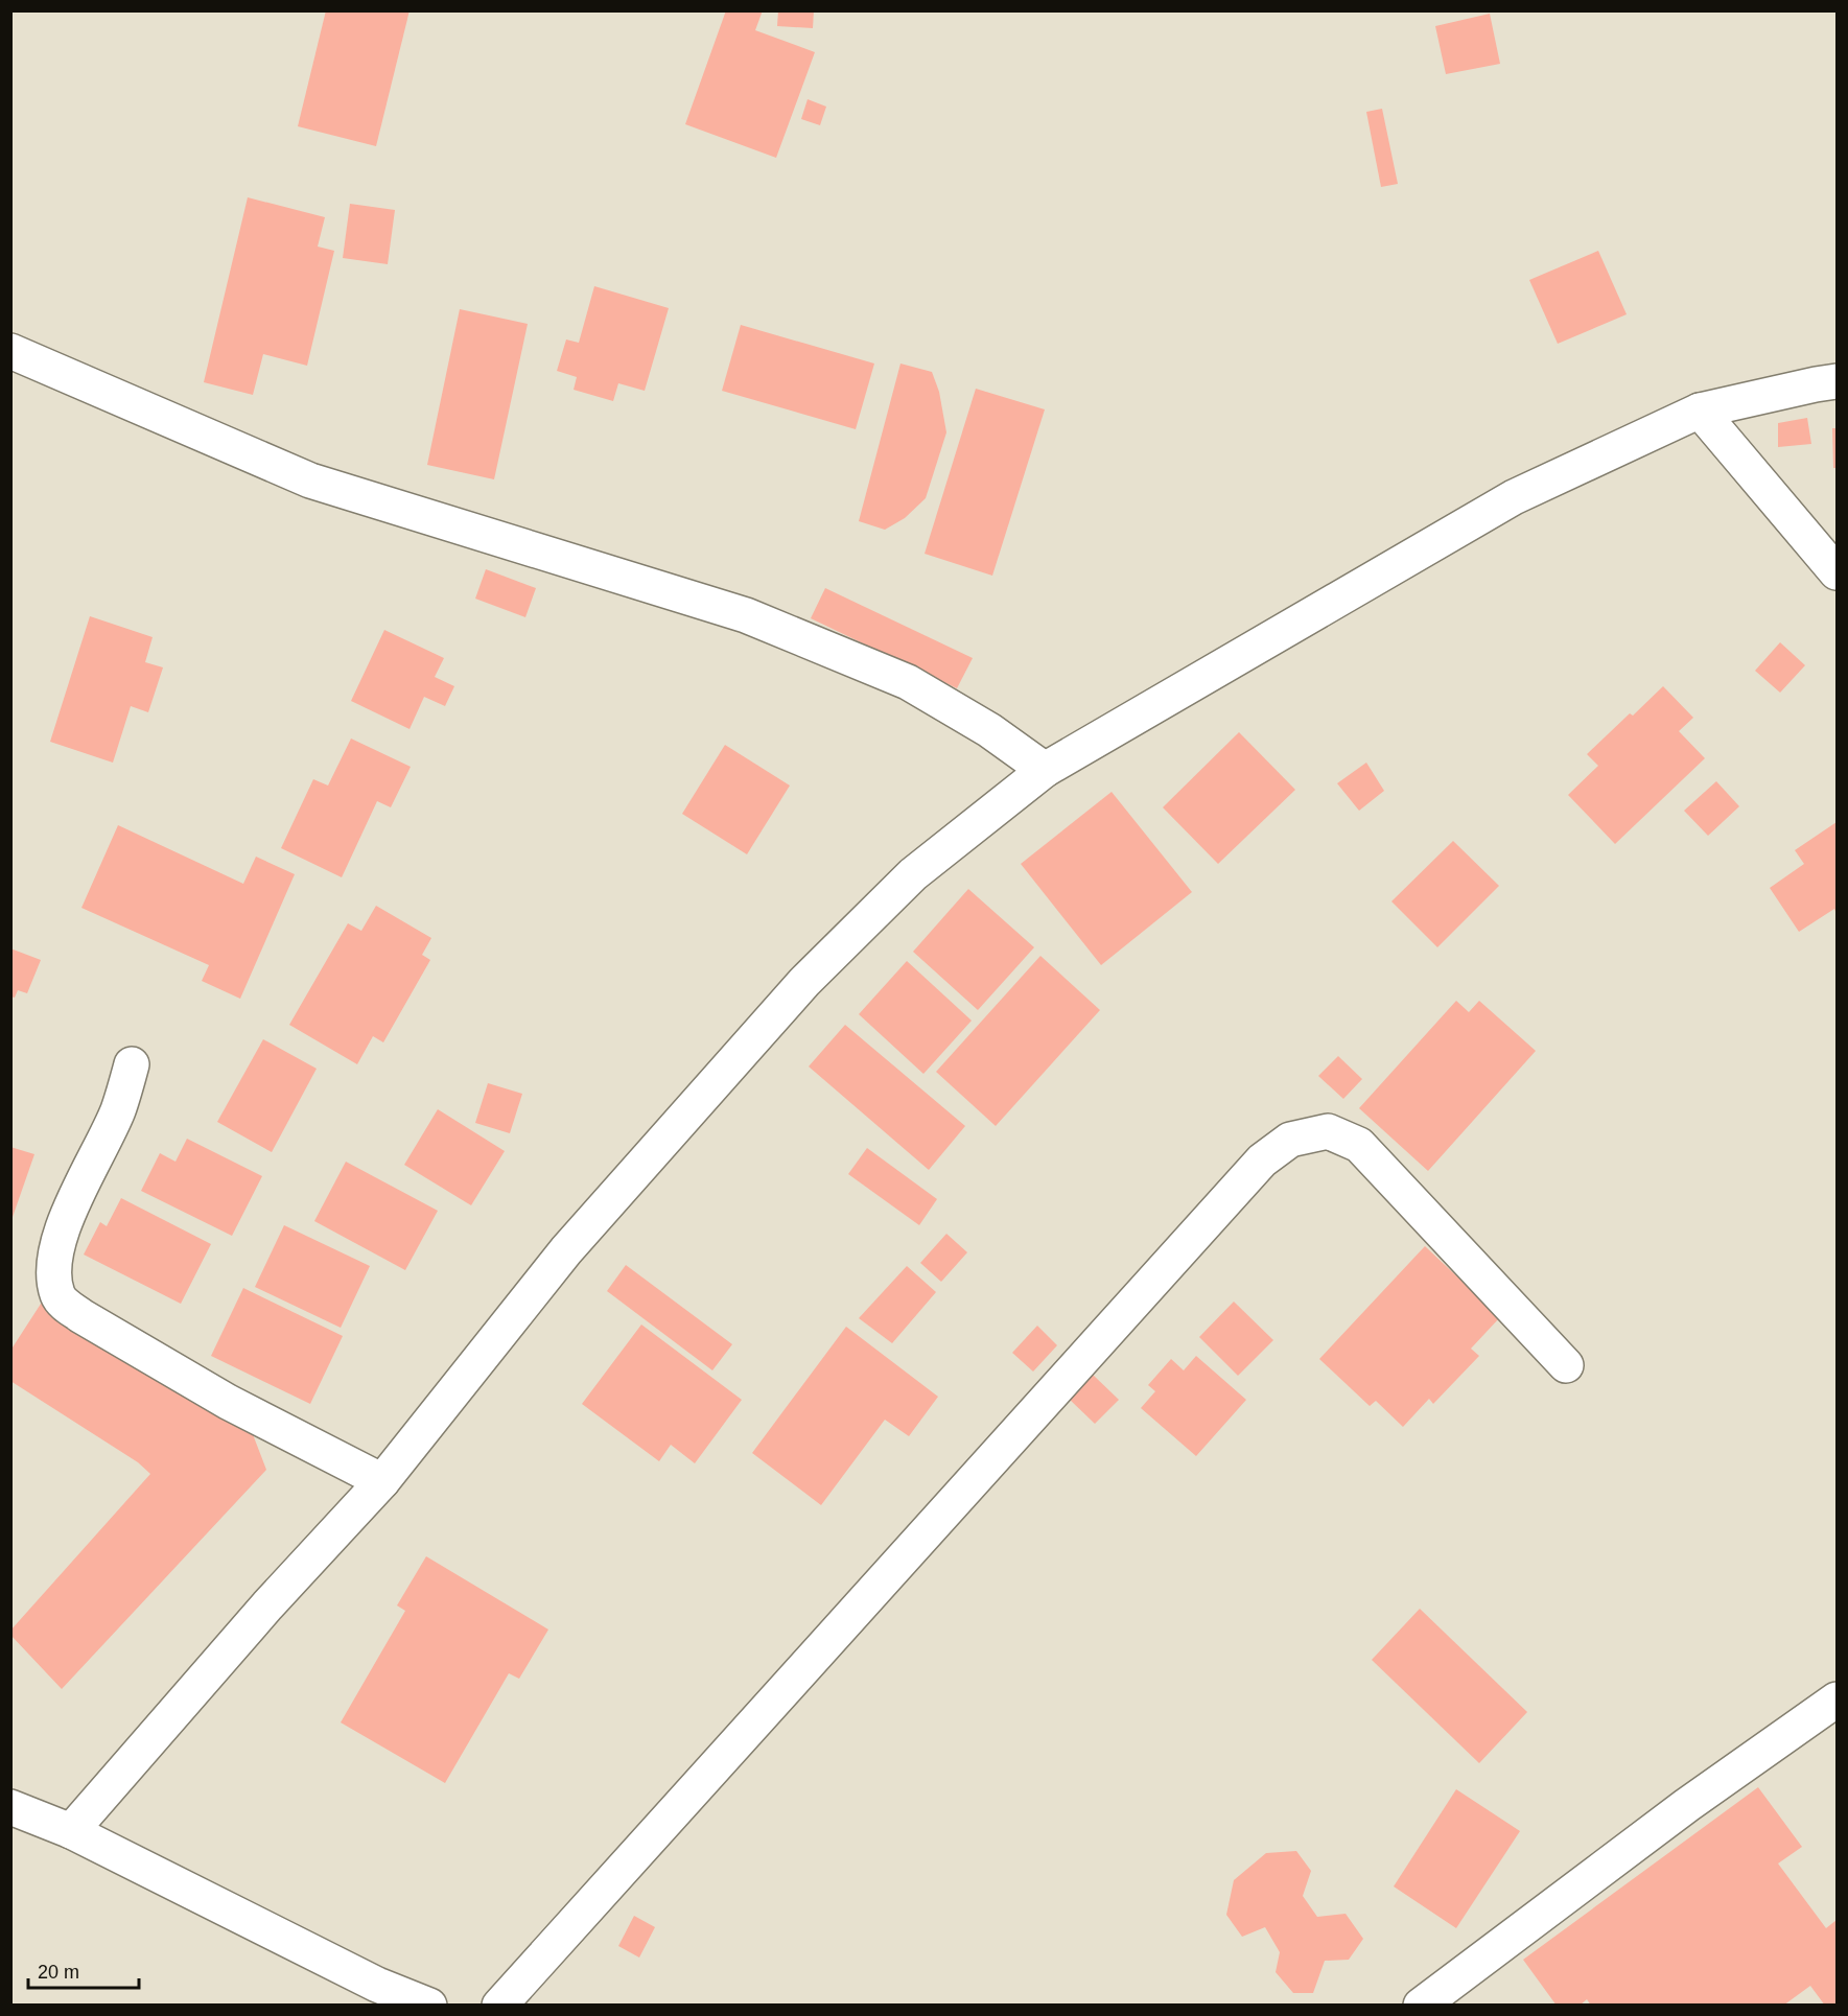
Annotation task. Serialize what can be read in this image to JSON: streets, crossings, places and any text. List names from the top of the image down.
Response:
{
  "scale_bar": "20 m"
}
